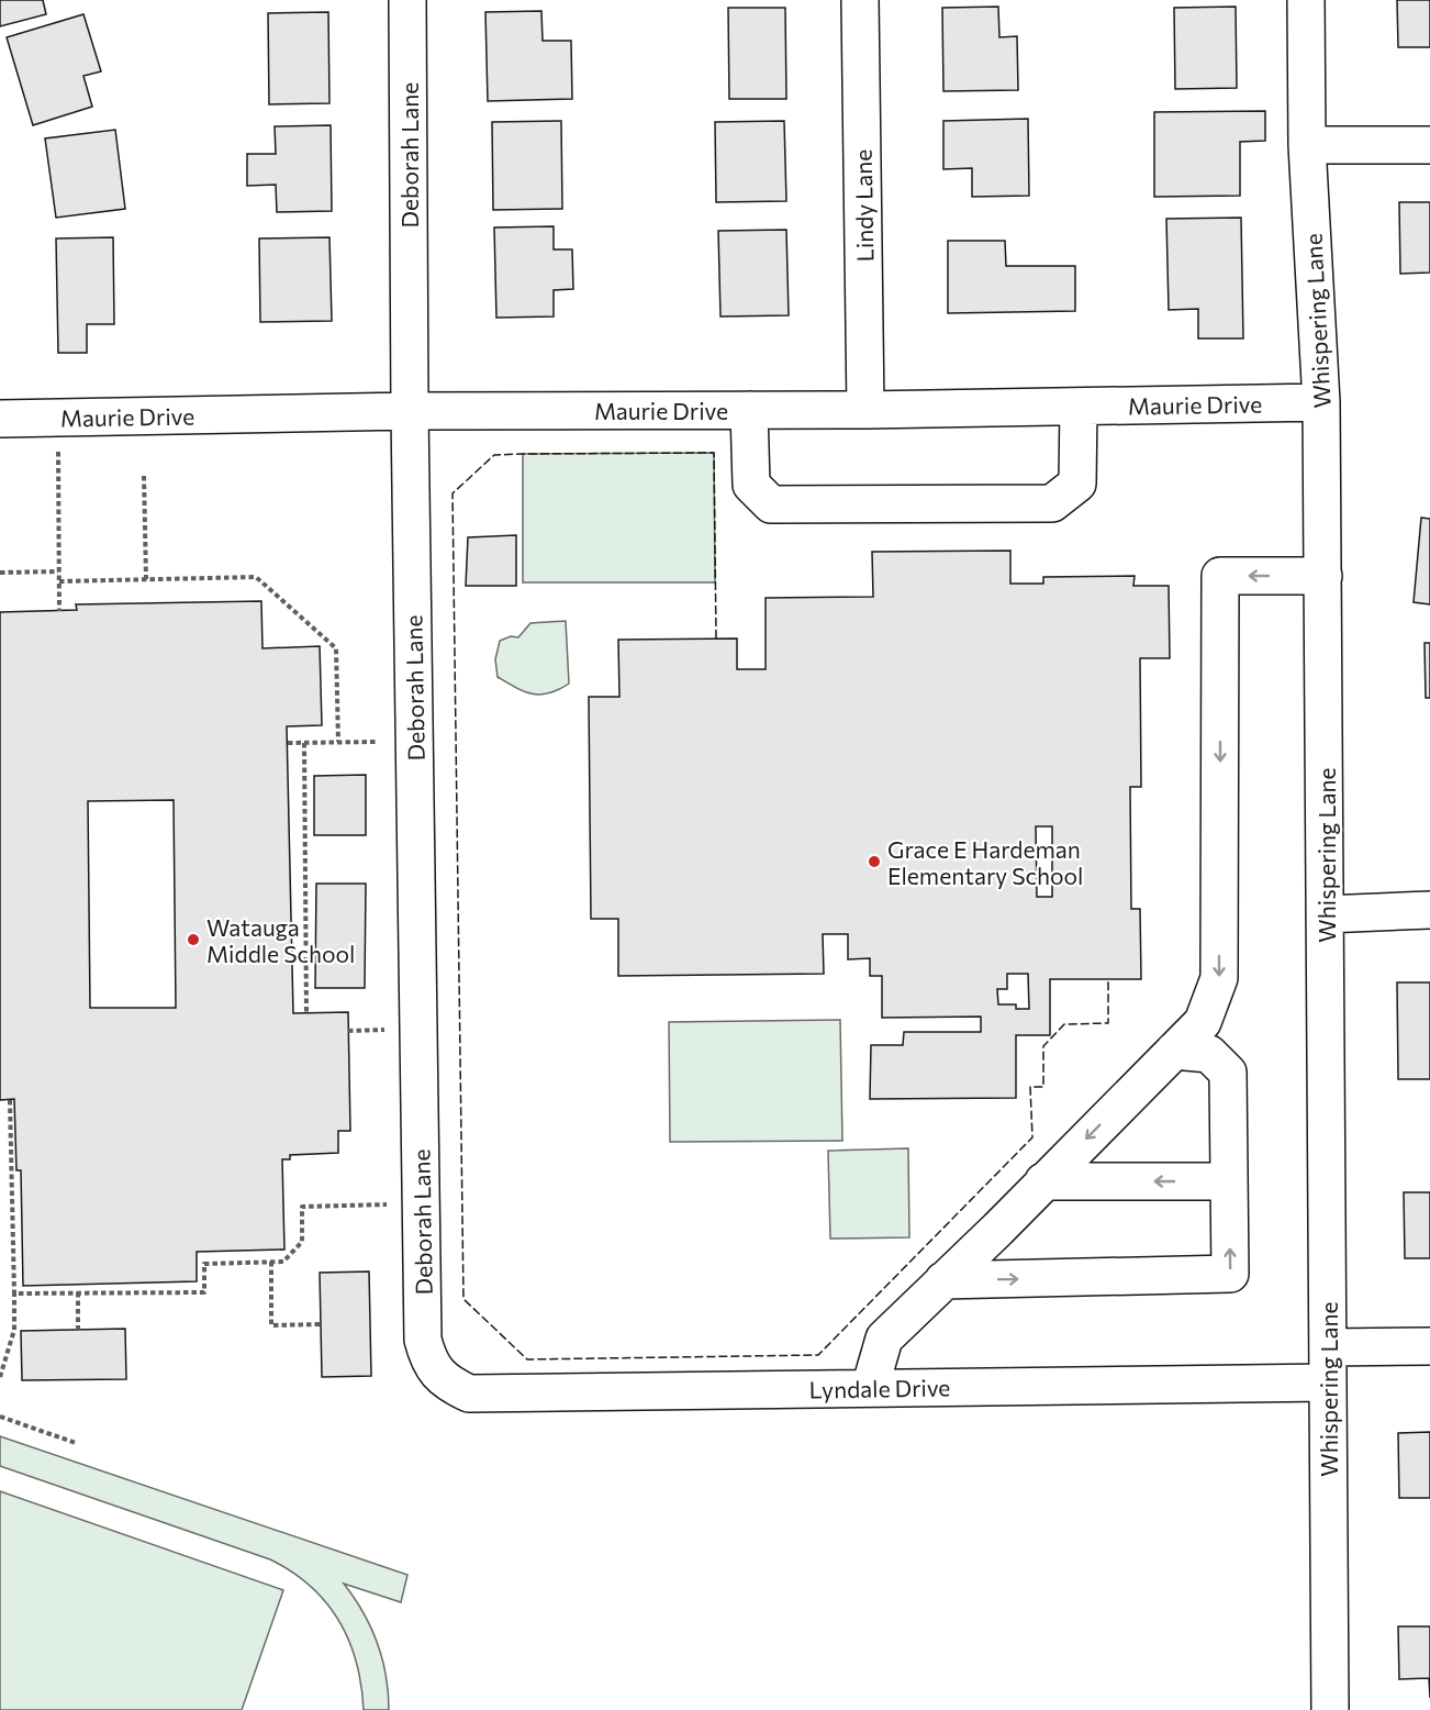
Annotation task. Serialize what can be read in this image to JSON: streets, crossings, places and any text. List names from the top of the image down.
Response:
{
  "streets": {
    "street": [
      "Deborah Lane",
      "Lindy Lane",
      "Whispering Lane",
      "Maurie Drive",
      "Lyndale Drive"
    ]
  },
  "crossings": [
    ["Deborah Lane", "Maurie Drive"],
    ["Deborah Lane", "Lyndale Drive"],
    ["Lindy Lane", "Maurie Drive"],
    ["Whispering Lane", "Maurie Drive"],
    ["Whispering Lane", "Lyndale Drive"]
  ],
  "places": ["Grace E Hardeman Elementary School", "Watauga Middle School"]
}
